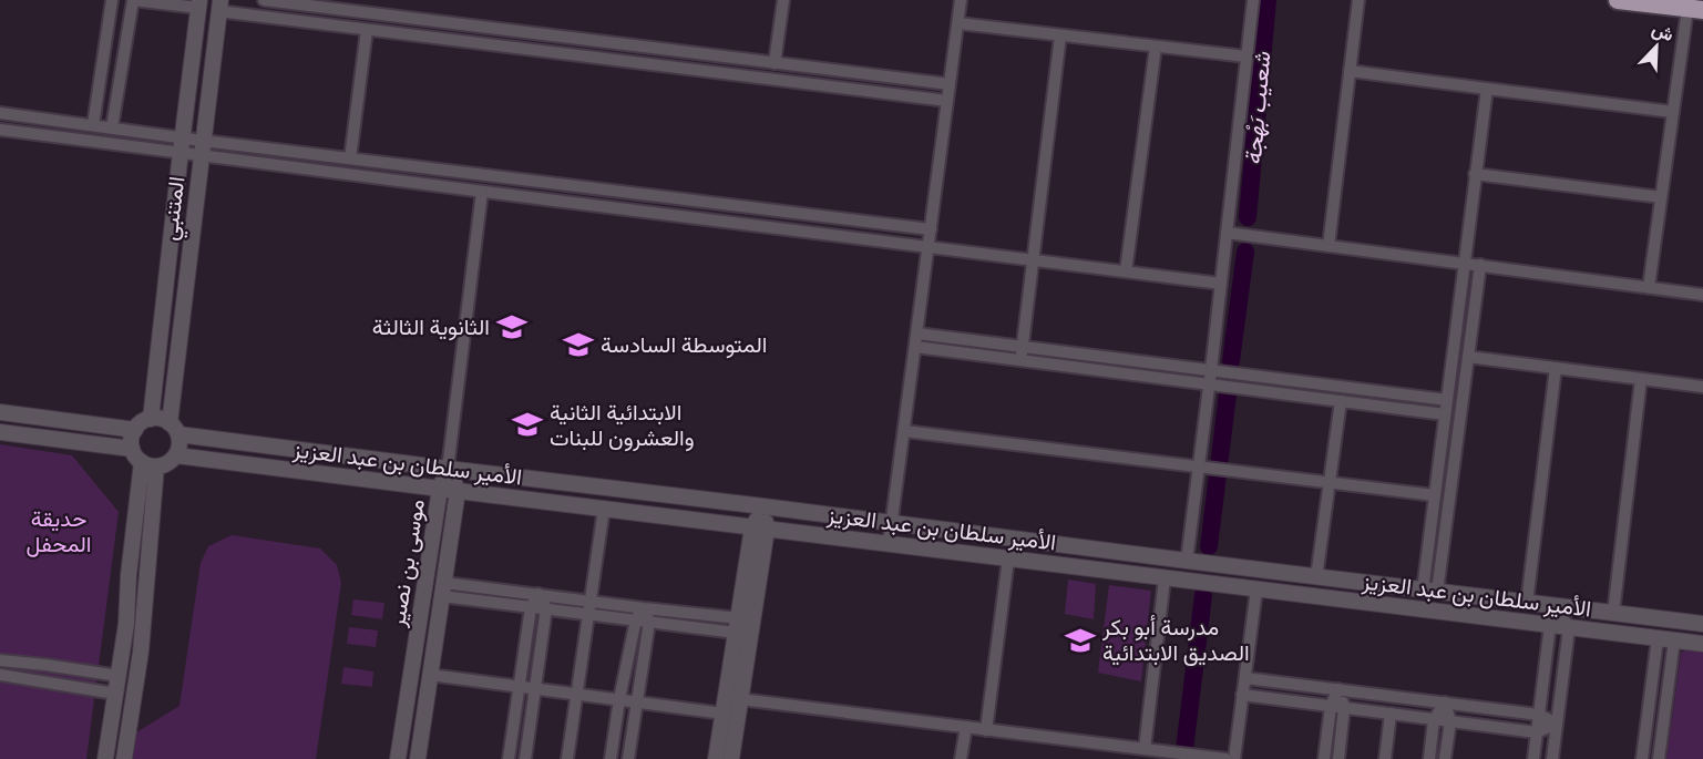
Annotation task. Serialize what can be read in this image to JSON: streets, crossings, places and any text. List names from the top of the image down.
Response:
{
  "streets": {
    "street": ["المتنبي", "الأمير سلطان بن عبد العزيز", "موسى بن نصير"]
  },
  "crossings": [
    ["المتنبي", "الأمير سلطان بن عبد العزيز"],
    ["الأمير سلطان بن عبد العزيز", "موسى بن نصير"]
  ],
  "water": ["شعيب بَهْجة"],
  "parks": ["حديقة المحفل"],
  "places": {
    "school or university": [
      "الثانوية الثالثة",
      "المتوسطة السادسة",
      "الابتدائية الثانية والعشرون للبنات",
      "مدرسة أبو بكر الصديق الابتدائية"
    ]
  },
  "north": "top right"
}
